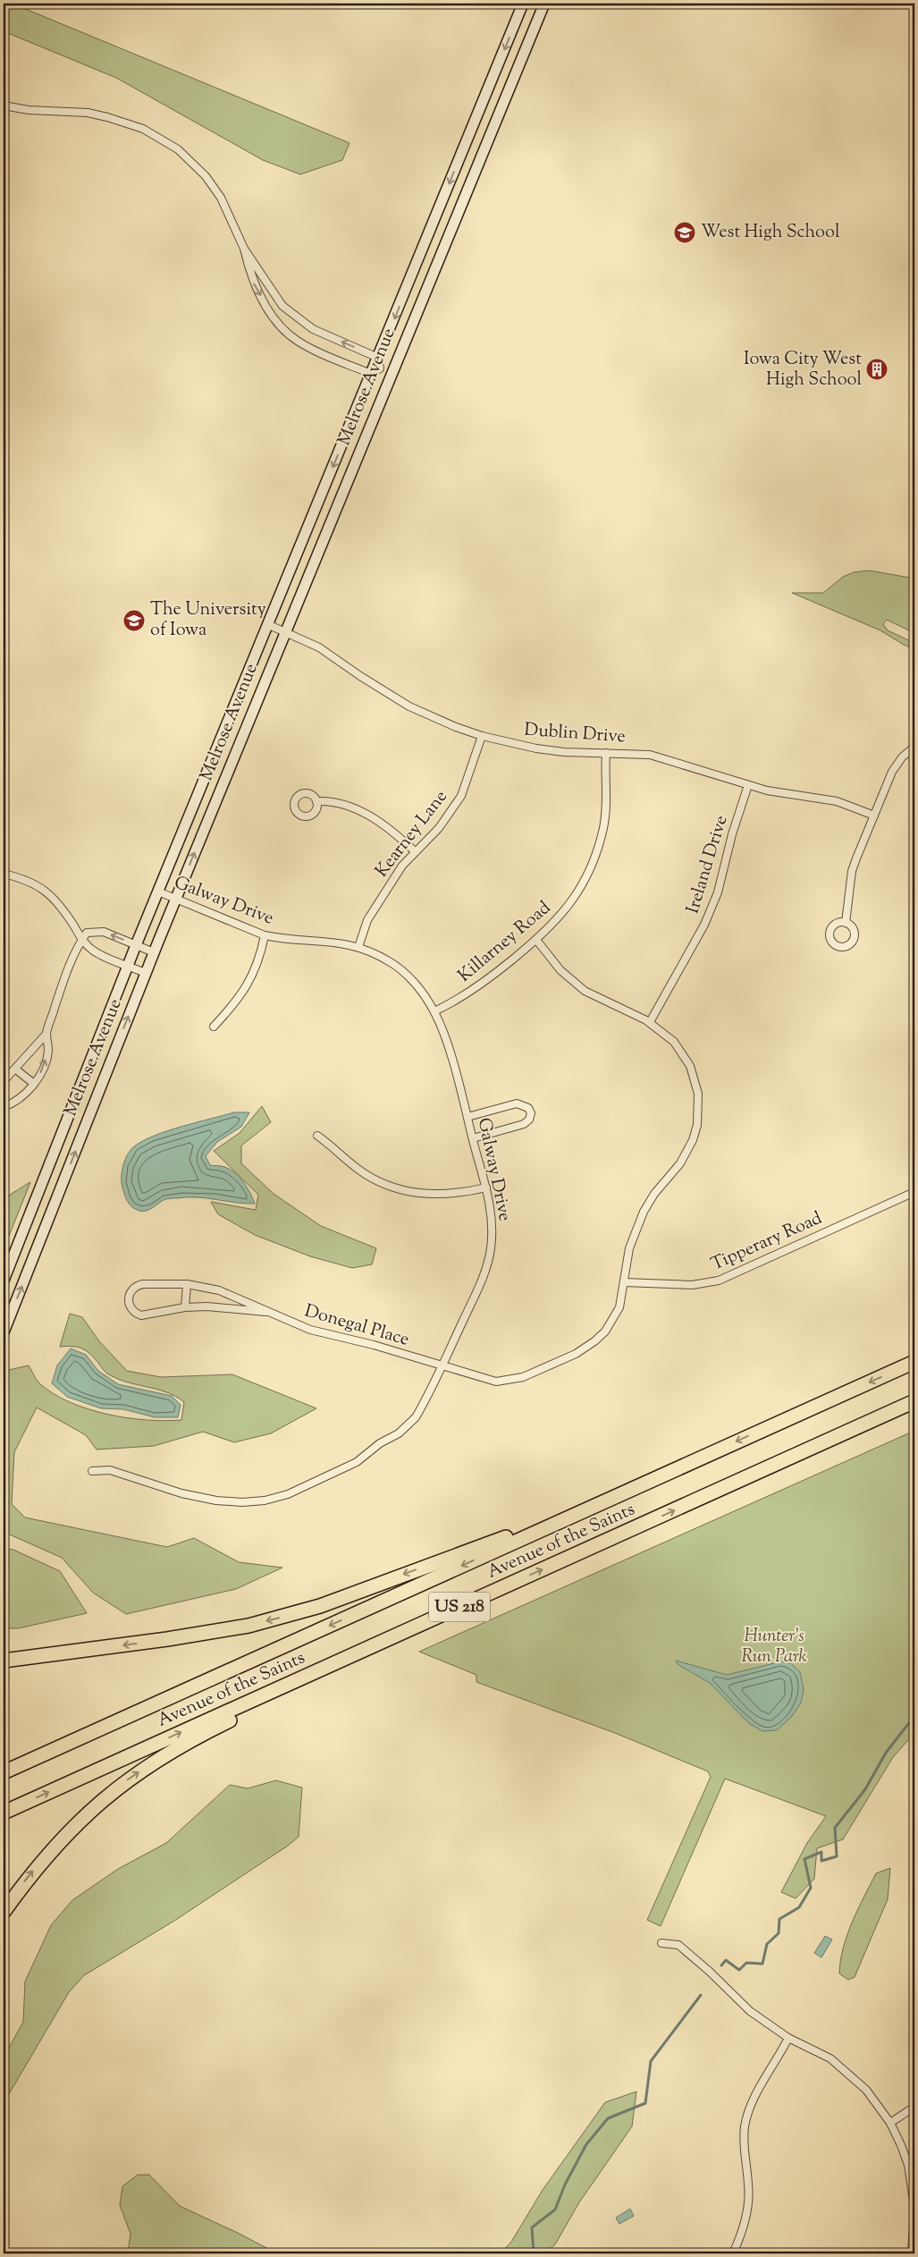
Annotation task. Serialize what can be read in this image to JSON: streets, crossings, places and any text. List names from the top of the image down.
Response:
{
  "streets": {
    "highway": ["Avenue of the Saints", "US 218"],
    "main road": ["Melrose Avenue"],
    "street": [
      "Dublin Drive",
      "Kearney Lane",
      "Ireland Drive",
      "Galway Drive",
      "Killarney Road",
      "Tipperary Road",
      "Donegal Place"
    ]
  },
  "crossings": [
    ["Melrose Avenue", "Dublin Drive"],
    ["Melrose Avenue", "Galway Drive"],
    ["Dublin Drive", "Kearney Lane"],
    ["Dublin Drive", "Ireland Drive"],
    ["Dublin Drive", "Killarney Road"],
    ["Kearney Lane", "Galway Drive"],
    ["Ireland Drive", "Donegal Place"],
    ["Galway Drive", "Killarney Road"],
    ["Galway Drive", "Donegal Place"],
    ["Killarney Road", "Donegal Place"],
    ["Tipperary Road", "Donegal Place"]
  ],
  "parks": ["Hunter's Run Park"],
  "places": {
    "school or university": ["West High School", "The University of Iowa"],
    "building": ["Iowa City West High School"]
  }
}
